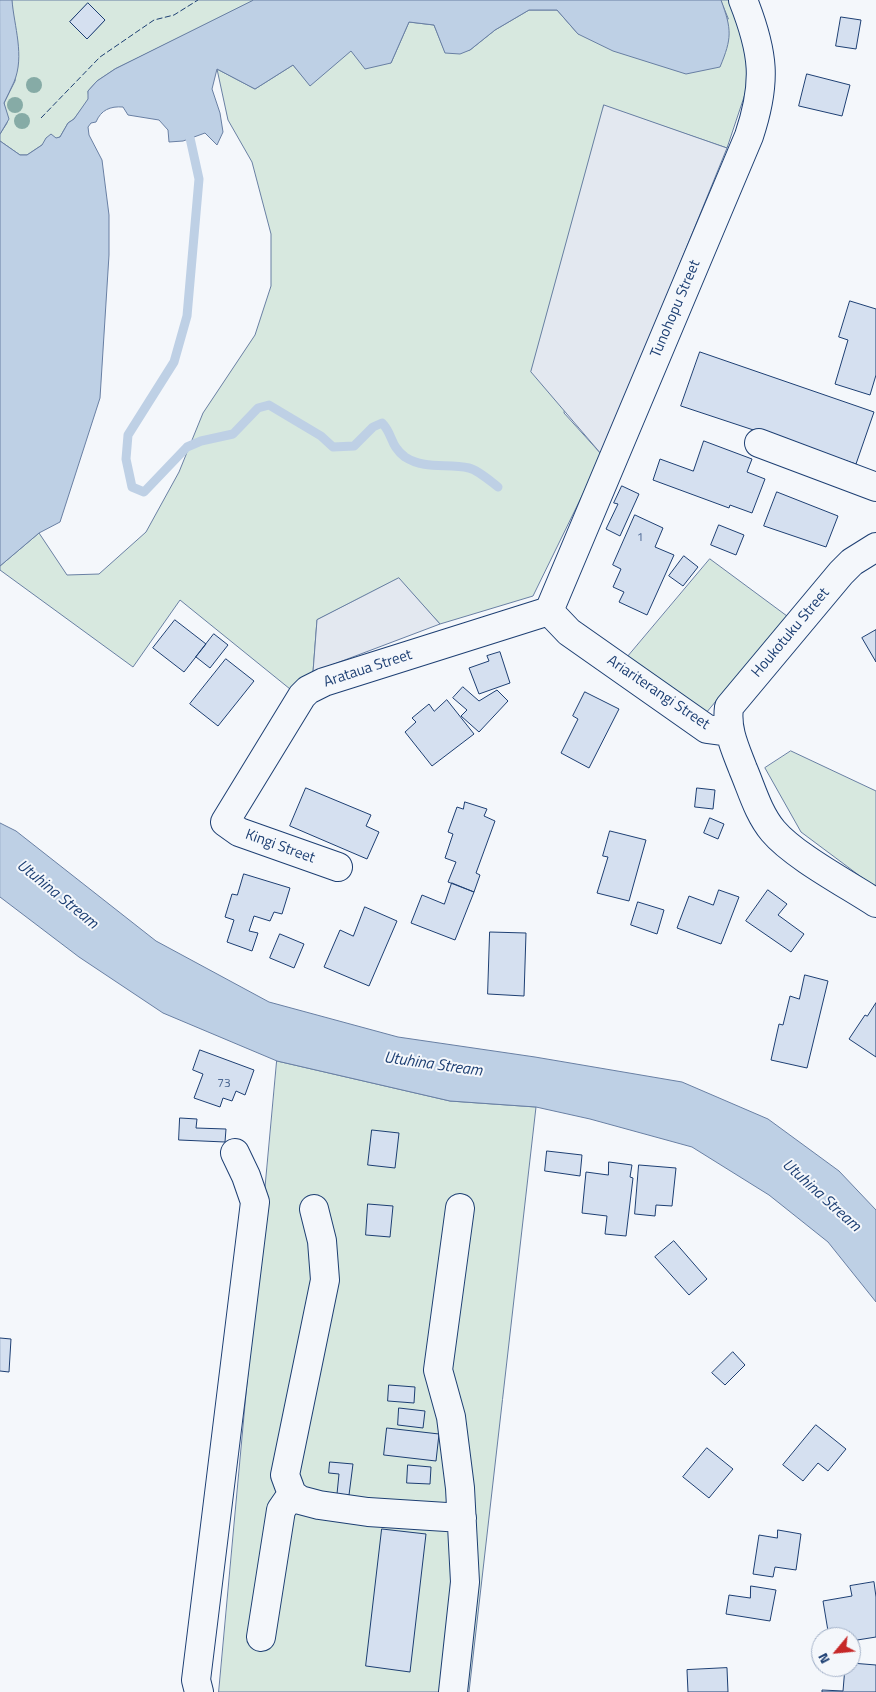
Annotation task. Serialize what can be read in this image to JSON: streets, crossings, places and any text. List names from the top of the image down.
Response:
{
  "streets": {
    "street": [
      "Tunohopu Street",
      "Houkotuku Street",
      "Arataua Street",
      "Ariariterangi Street",
      "Kingi Street"
    ]
  },
  "crossings": [
    ["Tunohopu Street", "Arataua Street"],
    ["Tunohopu Street", "Ariariterangi Street"],
    ["Houkotuku Street", "Ariariterangi Street"],
    ["Arataua Street", "Ariariterangi Street"],
    ["Arataua Street", "Kingi Street"]
  ],
  "water": ["Utuhina Stream"],
  "house_numbers": ["1", "73"],
  "north": "bottom left"
}
